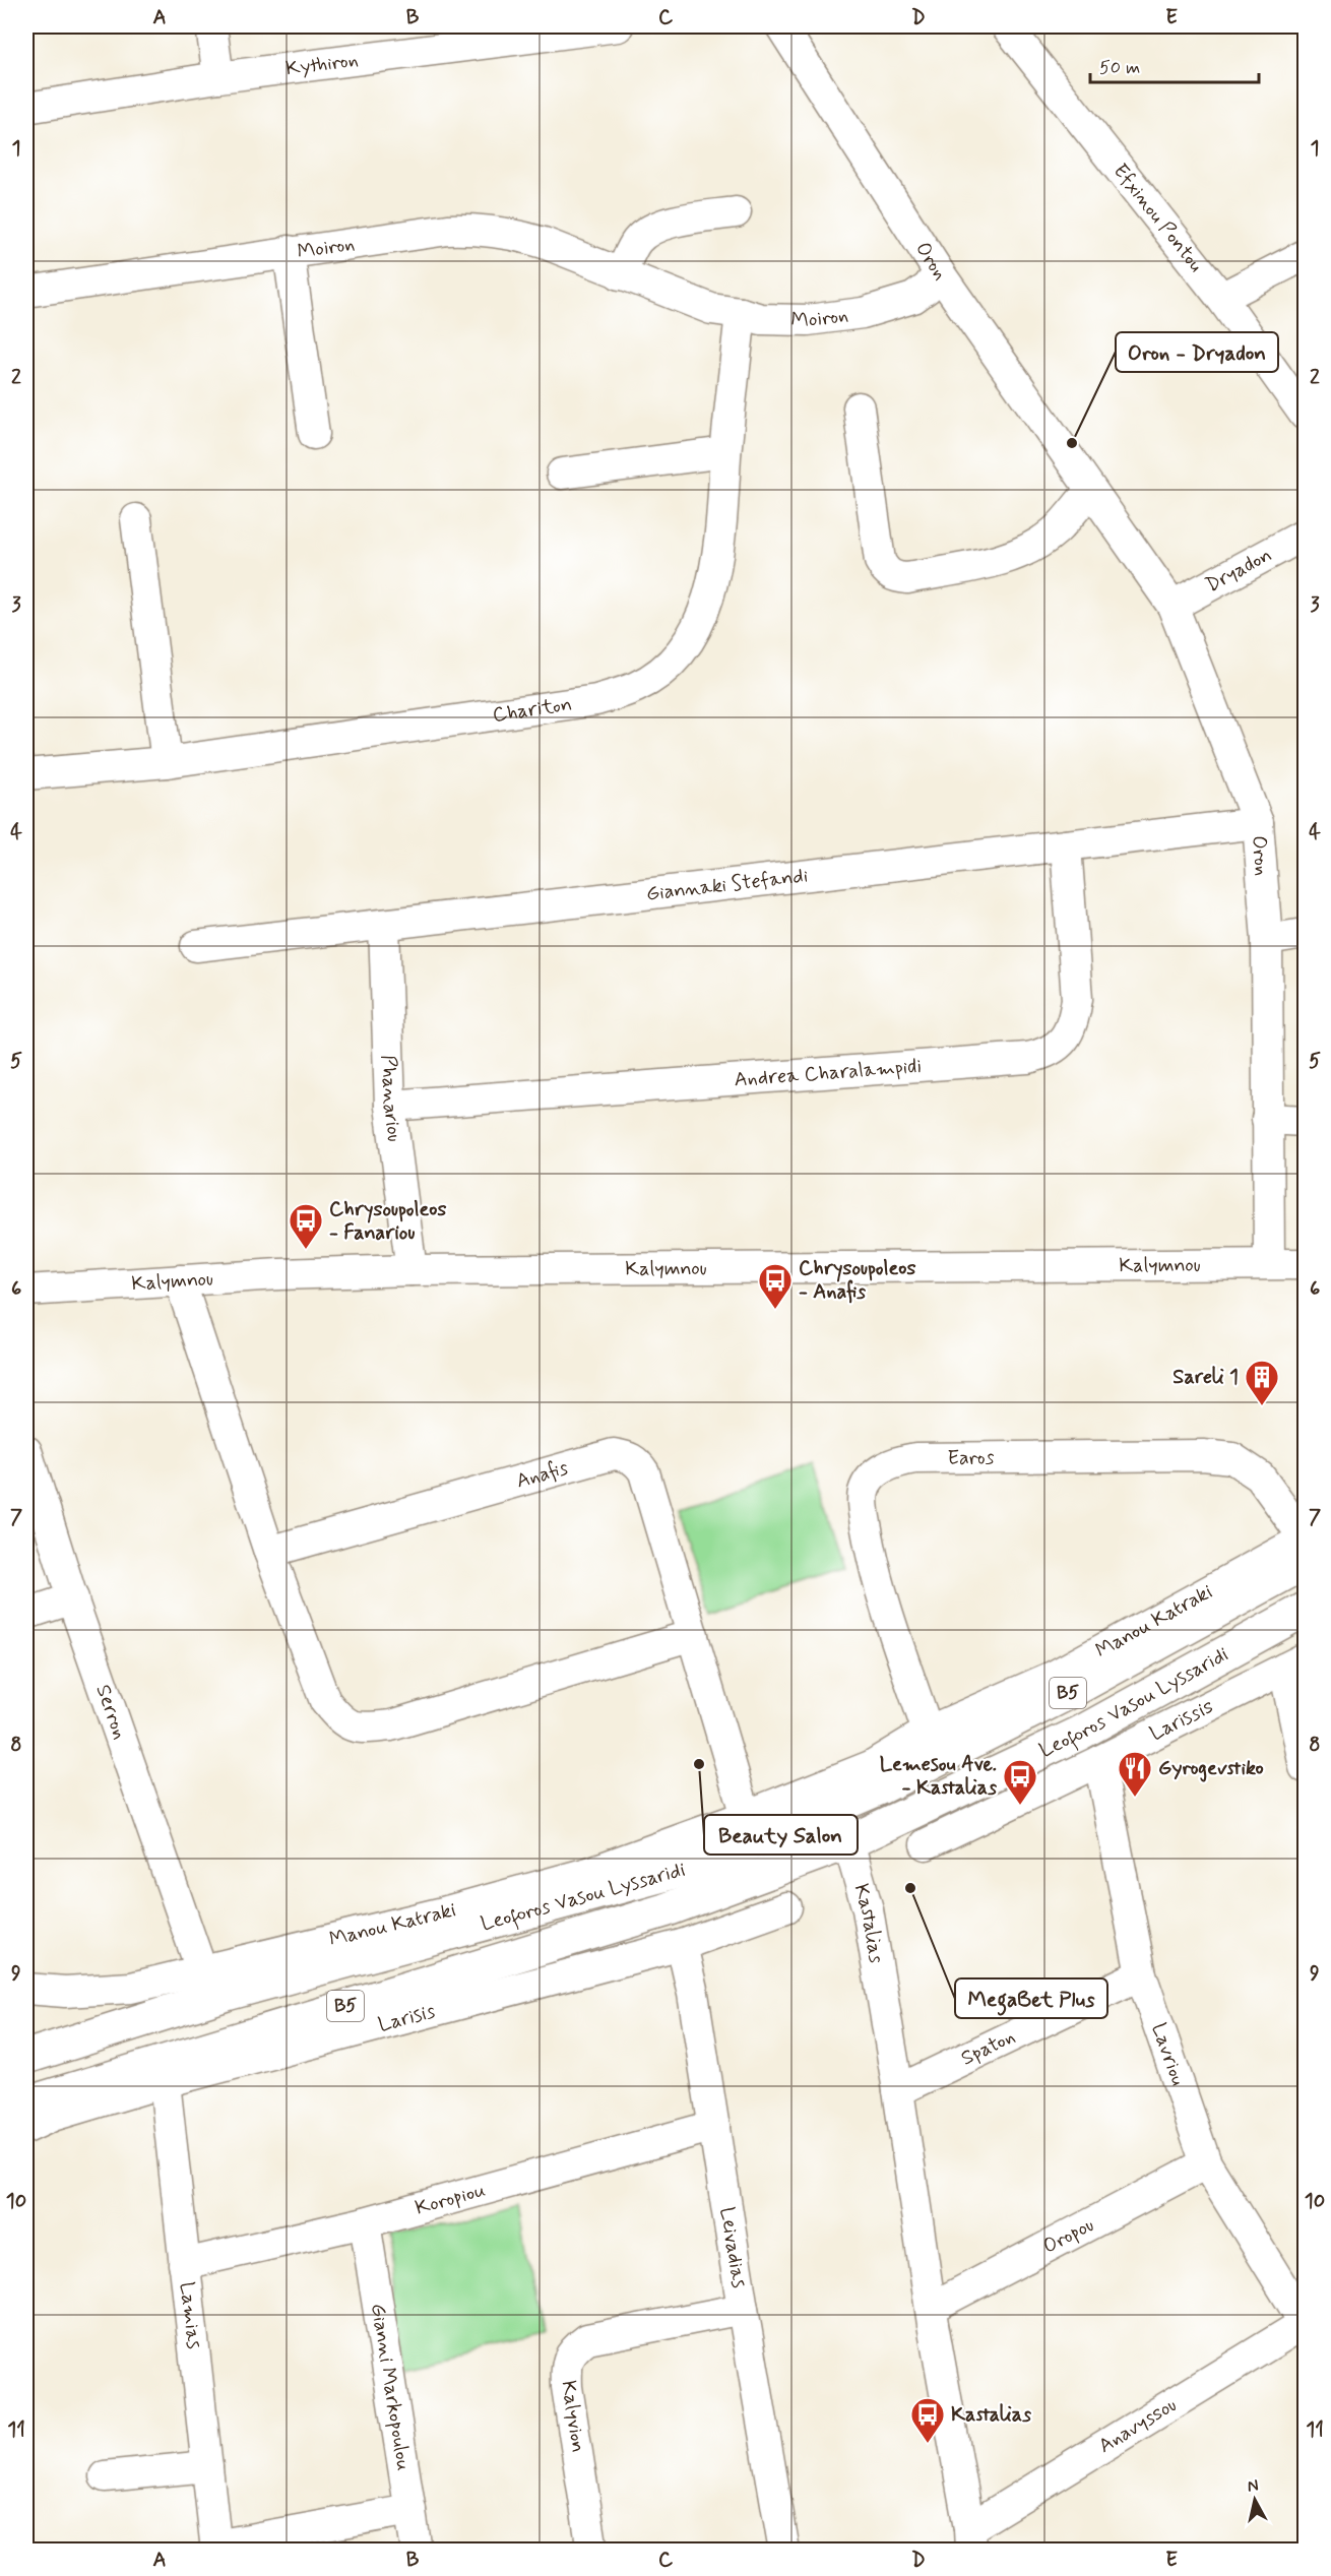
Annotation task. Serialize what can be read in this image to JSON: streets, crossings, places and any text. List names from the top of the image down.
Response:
{
  "streets": {
    "main road": ["B5", "Leoforos Vasou Lyssaridi"],
    "street": [
      "Kythiron",
      "Efxinou Pontou",
      "Moiron",
      "Oron",
      "Dryadon",
      "Chariton",
      "Giannaki Stefandi",
      "Andrea Charalampidi",
      "Phanariou",
      "Kalymnou",
      "Earos",
      "Anafis",
      "Manou Katraki",
      "Serron",
      "Larissis",
      "Kastalias",
      "Larisis",
      "Spaton",
      "Lavriou",
      "Koropiou",
      "Oropou",
      "Leivadias",
      "Lamias",
      "Gianni Markopoulou",
      "Kalyvion",
      "Anavyssou"
    ]
  },
  "crossings": [
    ["Moiron", "Oron"],
    ["Moiron", "Chariton"],
    ["Oron", "Dryadon"],
    ["Oron", "Giannaki Stefandi"],
    ["Oron", "Kalymnou"],
    ["Giannaki Stefandi", "Andrea Charalampidi"],
    ["Giannaki Stefandi", "Phanariou"],
    ["Andrea Charalampidi", "Phanariou"],
    ["Phanariou", "Kalymnou"],
    ["Earos", "Manou Katraki"],
    ["Earos", "Leoforos Vasou Lyssaridi"],
    ["Anafis", "Manou Katraki"],
    ["Manou Katraki", "Leoforos Vasou Lyssaridi"],
    ["Manou Katraki", "Serron"],
    ["Leoforos Vasou Lyssaridi", "Kastalias"],
    ["Larissis", "Lavriou"],
    ["Kastalias", "Spaton"],
    ["Kastalias", "Oropou"],
    ["Kastalias", "Anavyssou"],
    ["Larisis", "Leivadias"],
    ["Larisis", "Lamias"],
    ["Spaton", "Lavriou"],
    ["Lavriou", "Oropou"],
    ["Lavriou", "Anavyssou"],
    ["Koropiou", "Leivadias"],
    ["Koropiou", "Lamias"],
    ["Koropiou", "Gianni Markopoulou"],
    ["Leivadias", "Kalyvion"]
  ],
  "places": {
    "other": ["Oron - Dryadon", "Beauty Salon", "MegaBet Plus"],
    "bus stop": [
      "Chrysoupoleos - Fanariou",
      "Chrysoupoleos - Anafis",
      "Lemesou Ave. - Kastalias",
      "Kastalias"
    ],
    "building": ["Sareli 1"],
    "restaurant": ["Gyrogevstiko"]
  },
  "scale_bar": "50 m",
  "north": "top",
  "grid": {
    "columns": [
      "A",
      "B",
      "C",
      "D",
      "E"
    ],
    "rows": [
      "1",
      "2",
      "3",
      "4",
      "5",
      "6",
      "7",
      "8",
      "9",
      "10",
      "11"
    ]
  }
}
